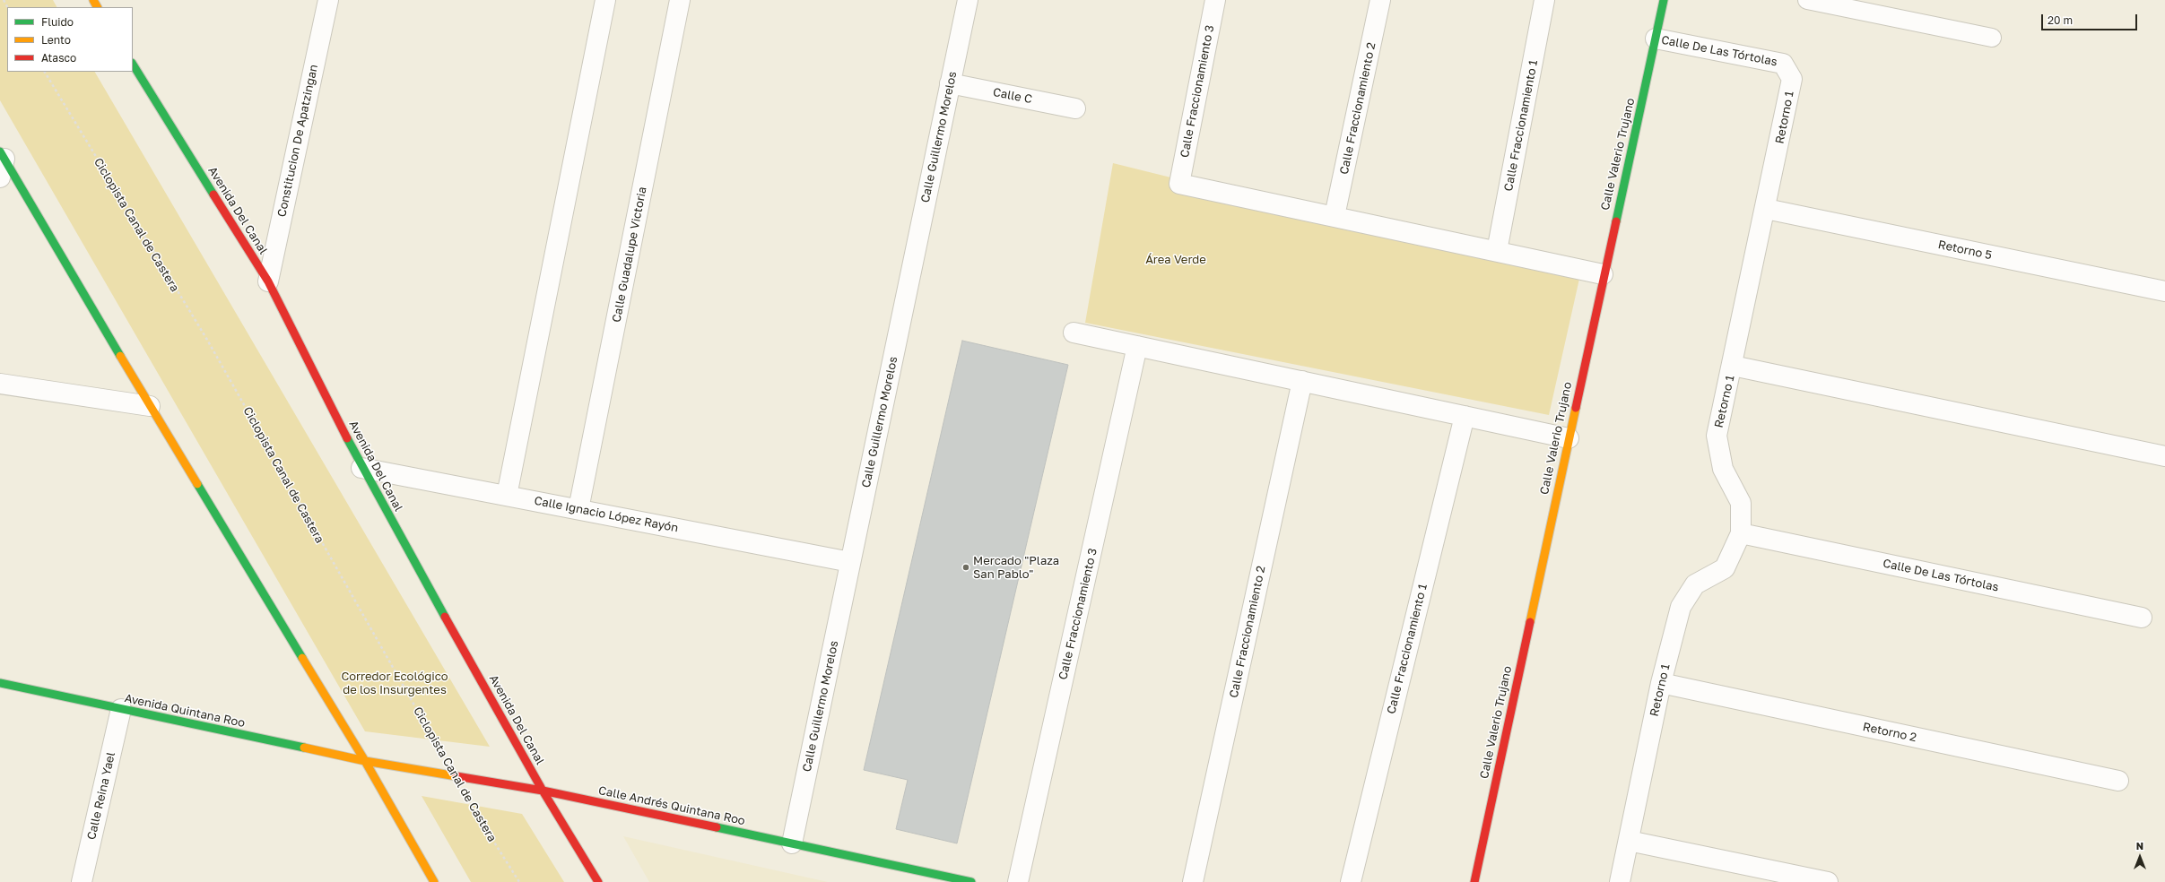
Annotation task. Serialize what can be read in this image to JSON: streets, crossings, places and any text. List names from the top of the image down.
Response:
{
  "streets": {
    "main road": [
      "Calle Valerio Trujano",
      "Avenida Del Canal",
      "Avenida Quintana Roo",
      "Calle Andrés Quintana Roo"
    ],
    "street": [
      "Calle De Las Tórtolas",
      "Calle Fraccionamiento 3",
      "Calle C",
      "Calle Fraccionamiento 2",
      "Retorno 1",
      "Calle Fraccionamiento 1",
      "Calle Guillermo Morelos",
      "Constitucion De Apatzingan",
      "Retorno 5",
      "Calle Guadalupe Victoria",
      "Calle Ignacio López Rayón",
      "Retorno 2",
      "Calle Reina Yael"
    ],
    "path": ["Ciclopista Canal de Castera"]
  },
  "crossings": [
    ["Calle De Las Tórtolas", "Retorno 1"],
    ["Calle De Las Tórtolas", "Calle Valerio Trujano"],
    ["Calle Fraccionamiento 3", "Calle Fraccionamiento 2"],
    ["Calle C", "Calle Guillermo Morelos"],
    ["Retorno 1", "Retorno 5"],
    ["Retorno 1", "Retorno 2"],
    ["Calle Guillermo Morelos", "Calle Ignacio López Rayón"],
    ["Calle Guillermo Morelos", "Calle Andrés Quintana Roo"],
    ["Constitucion De Apatzingan", "Avenida Del Canal"],
    ["Avenida Del Canal", "Calle Ignacio López Rayón"],
    ["Avenida Del Canal", "Calle Andrés Quintana Roo"],
    ["Ciclopista Canal de Castera", "Calle Andrés Quintana Roo"],
    ["Calle Guadalupe Victoria", "Calle Ignacio López Rayón"],
    ["Avenida Quintana Roo", "Calle Reina Yael"],
    ["Avenida Quintana Roo", "Calle Andrés Quintana Roo"]
  ],
  "parks": ["Área Verde", "Corredor Ecológico de los Insurgentes"],
  "places": ["Mercado \"Plaza San Pablo\""],
  "legend": ["Fluido", "Lento", "Atasco"],
  "scale_bar": "20 m",
  "north": "top"
}
